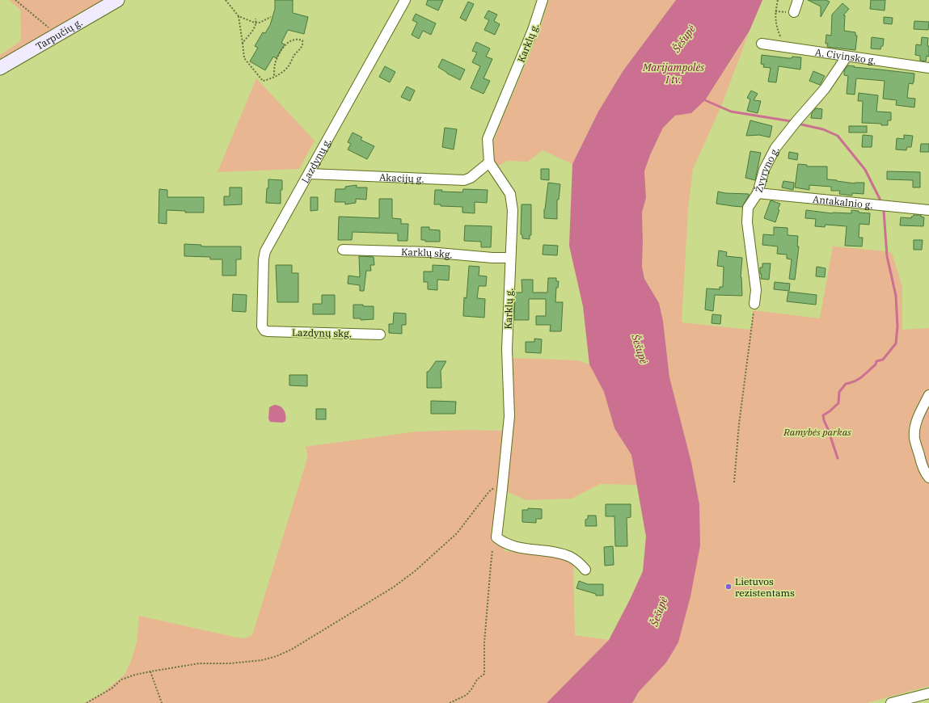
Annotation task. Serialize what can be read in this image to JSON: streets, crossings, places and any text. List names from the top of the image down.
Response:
{
  "streets": {
    "main road": ["Tarpučių g."],
    "street": [
      "Karklų g.",
      "A. Civinsko g.",
      "Lazdynų g.",
      "Žvyryno g.",
      "Akacijų g.",
      "Antakalnio g.",
      "Karklų skg.",
      "Lazdynų skg."
    ]
  },
  "crossings": [
    ["Karklų g.", "Akacijų g."],
    ["Karklų g.", "Karklų skg."],
    ["A. Civinsko g.", "Žvyryno g."],
    ["Lazdynų g.", "Akacijų g."],
    ["Lazdynų g.", "Lazdynų skg."],
    ["Žvyryno g.", "Antakalnio g."]
  ],
  "water": ["Šešupė", "Marijampolės I tv."],
  "parks": ["Ramybės parkas"],
  "places": ["Lietuvos rezistentams"]
}
